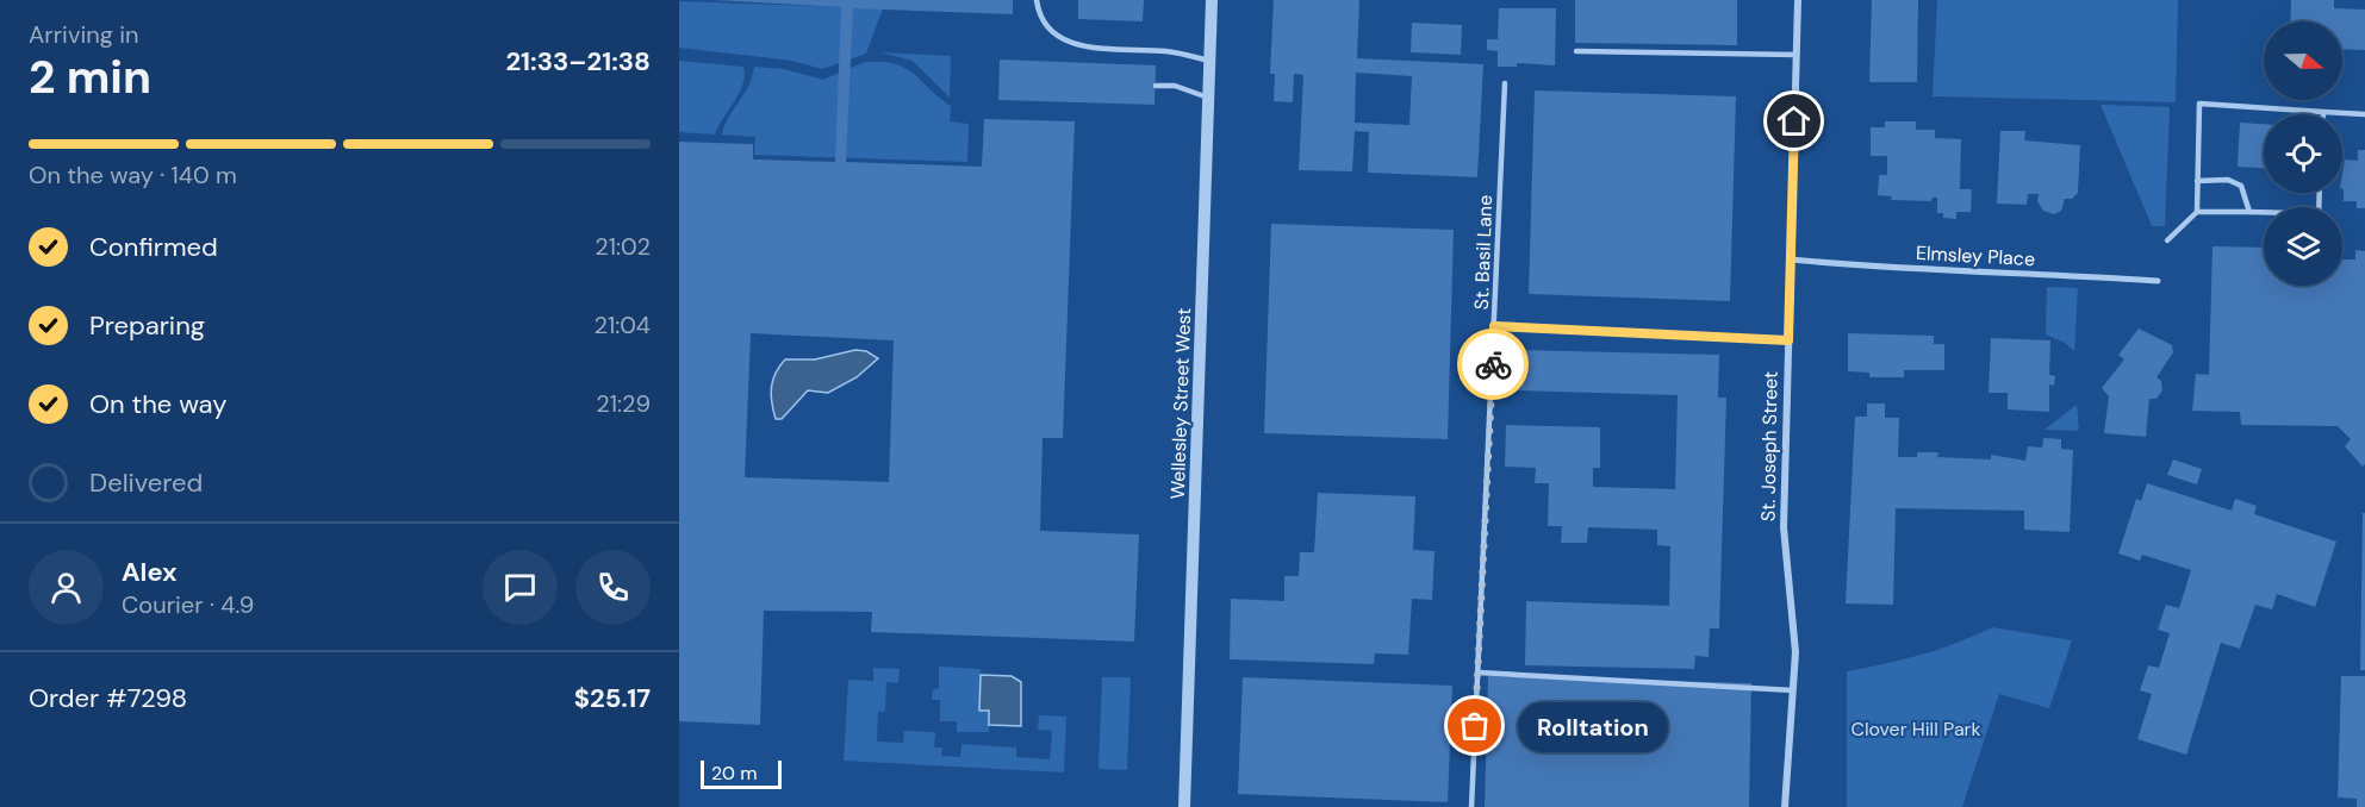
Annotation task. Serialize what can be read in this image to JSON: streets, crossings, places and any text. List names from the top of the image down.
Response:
{
  "streets": {
    "street": ["Elmsley Place", "Wellesley Street West", "St. Joseph Street"],
    "lane": ["St. Basil Lane"]
  },
  "crossings": [
    ["Elmsley Place", "St. Joseph Street"]
  ],
  "parks": ["Clover Hill Park"],
  "places": ["Rolltation"],
  "scale_bar": "20 m",
  "north": "right",
  "page": {
    "heading": ["2 min", "Arriving in", "21:33–21:38"],
    "panel": [
      "Alex",
      "Courier · 4.9",
      "Order #7298",
      "$25.17"
    ],
    "bar": "On the way · 140 m",
    "list": [
      ["Confirmed", "21:02"],
      ["Preparing", "21:04"],
      ["On the way", "21:29"],
      "Delivered"
    ],
    "bubble": "Rolltation",
    "scale": "20 m"
  }
}
